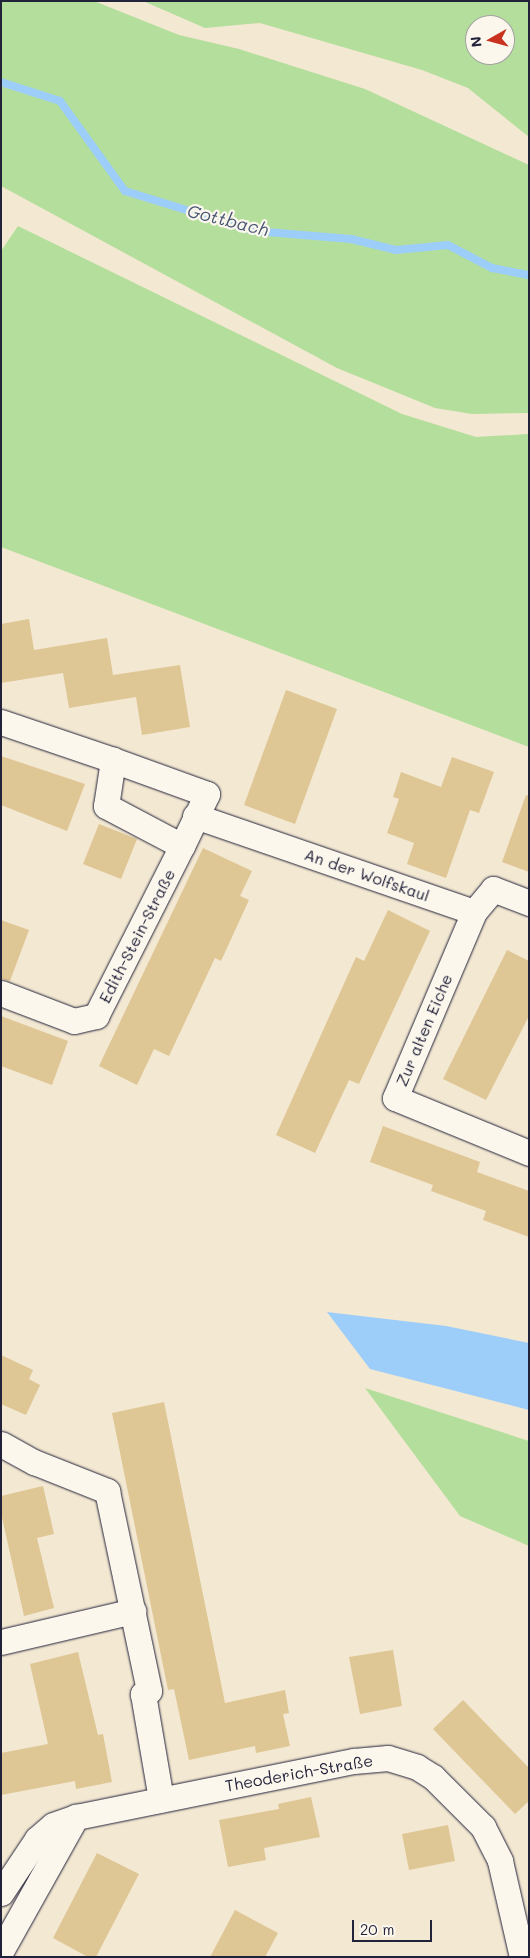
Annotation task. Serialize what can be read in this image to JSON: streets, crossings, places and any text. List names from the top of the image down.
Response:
{
  "streets": {
    "street": [
      "An der Wolfskaul",
      "Edith-Stein-Straße",
      "Zur alten Eiche",
      "Theoderich-Straße"
    ]
  },
  "crossings": [
    ["An der Wolfskaul", "Zur alten Eiche"]
  ],
  "water": ["Gottbach"],
  "scale_bar": "20 m",
  "north": "left"
}
